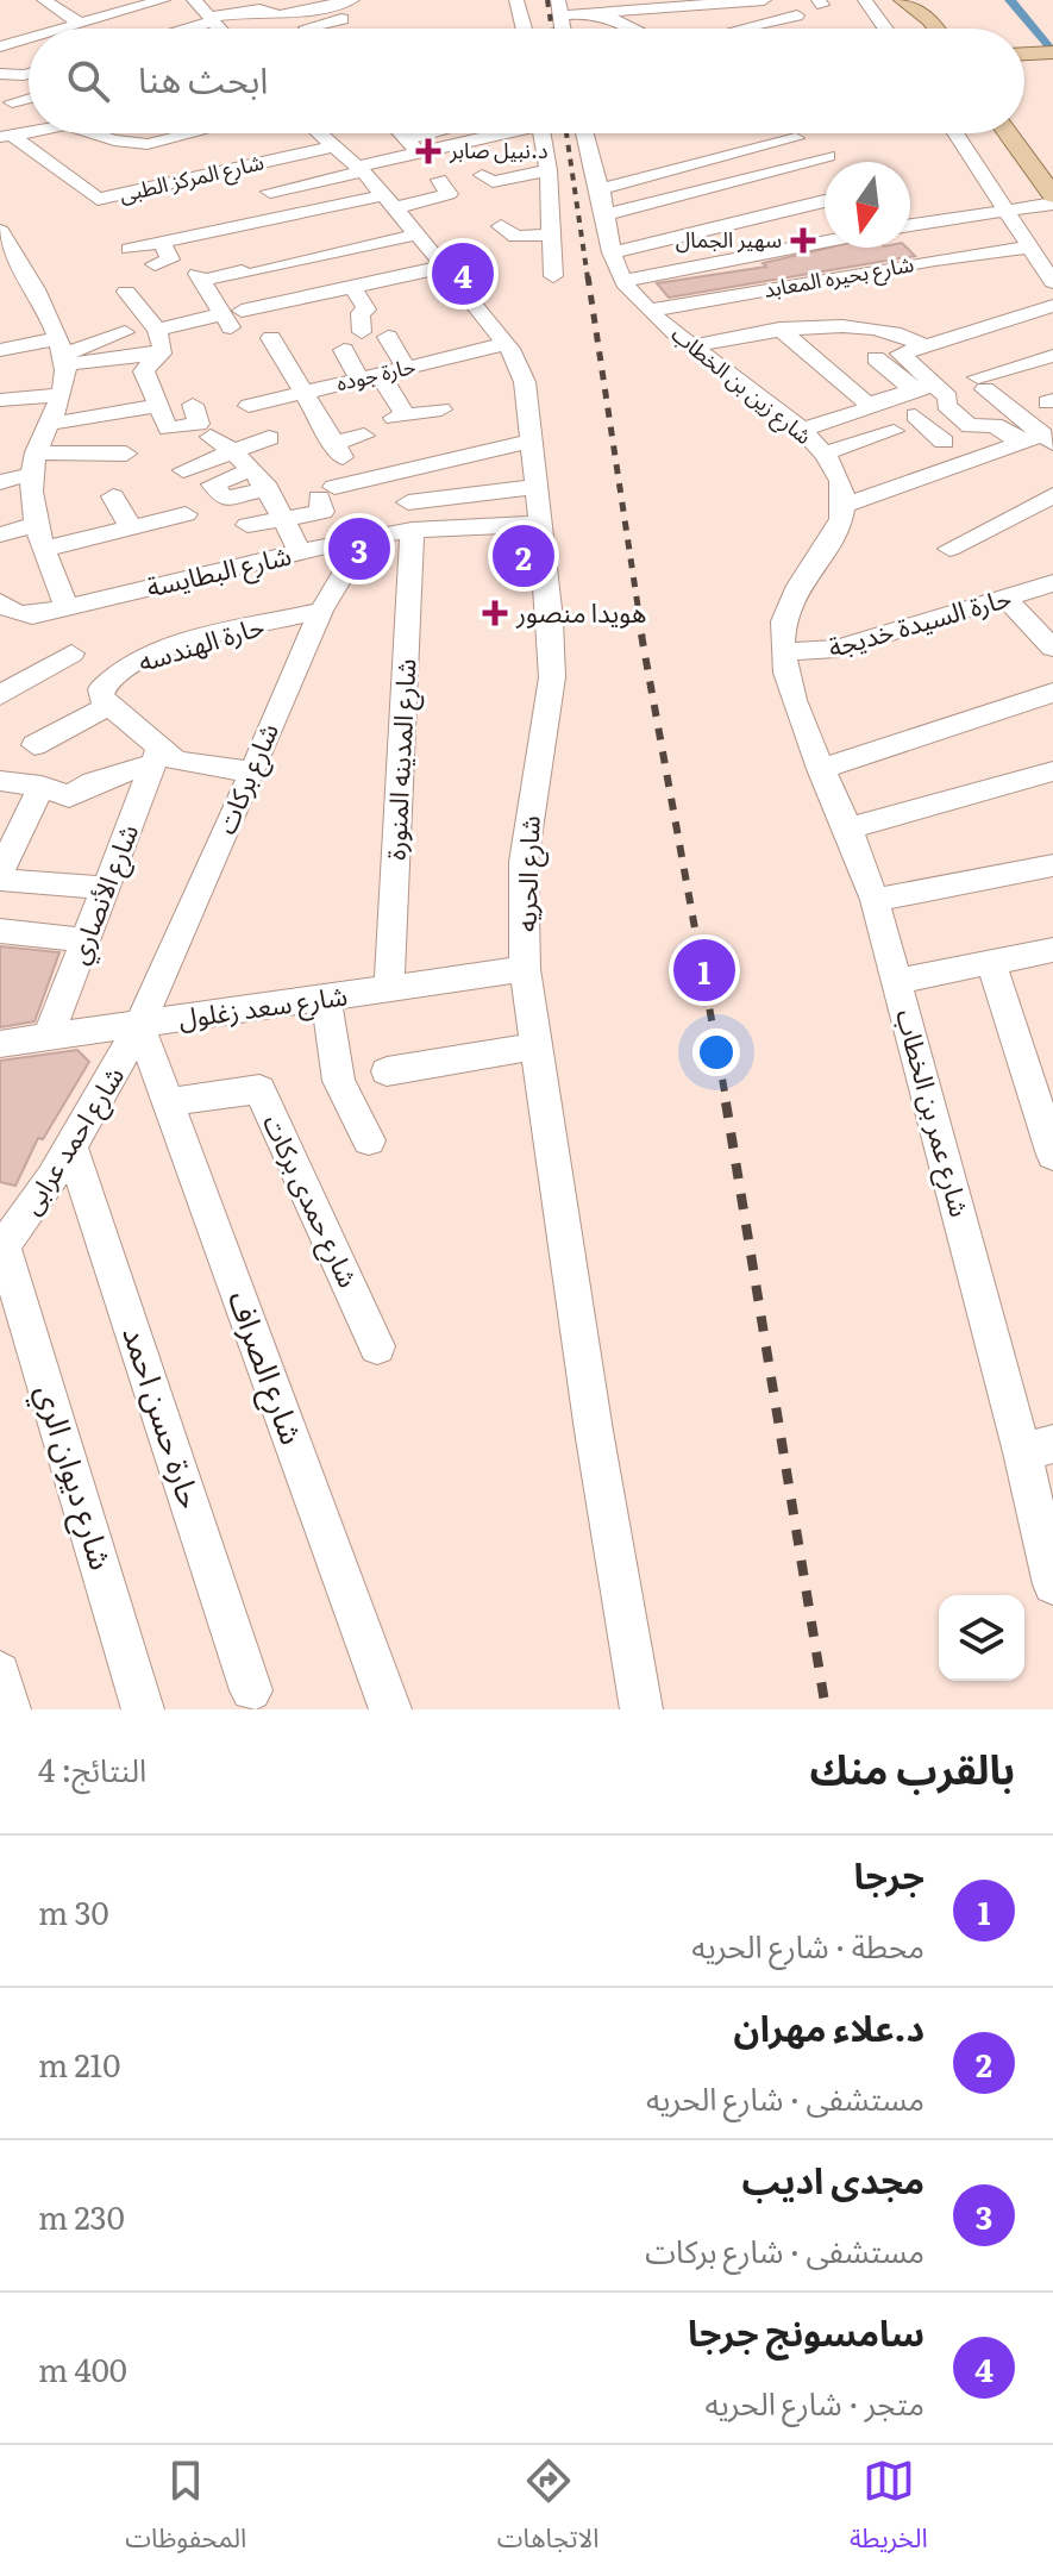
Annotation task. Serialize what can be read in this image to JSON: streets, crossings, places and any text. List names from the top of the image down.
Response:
{
  "streets": {
    "street": [
      "شارع المركز الطبى",
      "شارع بحيره المعابد",
      "حارة جوده",
      "شارع زين بن الخطاب",
      "شارع البطايسة",
      "حارة السيدة خديجة",
      "حارة الهندسه",
      "شارع المدينه المنورة",
      "شارع بركات",
      "شارع الحريه",
      "شارع الأنصاري",
      "شارع سعد زغلول",
      "شارع عمر بن الخطاب",
      "شارع احمد عرابى",
      "شارع حمدى بركات",
      "شارع الصراف",
      "حارة حسن احمد",
      "شارع ديوان الري"
    ]
  },
  "crossings": [
    ["شارع المركز الطبى", "شارع الحريه"],
    ["شارع بحيره المعابد", "شارع زين بن الخطاب"],
    ["حارة جوده", "شارع الحريه"],
    ["شارع البطايسة", "شارع المدينه المنورة"],
    ["شارع البطايسة", "شارع بركات"],
    ["شارع البطايسة", "شارع الحريه"],
    ["حارة السيدة خديجة", "شارع عمر بن الخطاب"],
    ["حارة الهندسه", "شارع بركات"],
    ["شارع المدينه المنورة", "شارع سعد زغلول"],
    ["شارع بركات", "شارع سعد زغلول"],
    ["شارع بركات", "شارع احمد عرابى"],
    ["شارع بركات", "شارع الصراف"],
    ["شارع الحريه", "شارع سعد زغلول"],
    ["شارع الأنصاري", "شارع سعد زغلول"],
    ["شارع سعد زغلول", "شارع احمد عرابى"],
    ["شارع سعد زغلول", "شارع الصراف"],
    ["شارع احمد عرابى", "شارع الصراف"],
    ["شارع احمد عرابى", "حارة حسن احمد"],
    ["شارع احمد عرابى", "شارع ديوان الري"],
    ["شارع حمدى بركات", "شارع الصراف"]
  ],
  "places": {
    "health": ["د.نبيل صابر", "سهير الجمال", "هويدا منصور"]
  },
  "north": "bottom",
  "page": {
    "search": "ابحث هنا",
    "pins": [
      "4",
      "3",
      "2",
      "1"
    ],
    "heading": ["بالقرب منك", "النتائج: 4"],
    "list": [
      {
        "mark": "1",
        "name": "جرجا",
        "note": "محطة · شارع الحريه",
        "value": "30 m"
      },
      {
        "mark": "2",
        "name": "د.علاء مهران",
        "note": "مستشفى · شارع الحريه",
        "value": "210 m"
      },
      {
        "mark": "3",
        "name": "مجدى اديب",
        "note": "مستشفى · شارع بركات",
        "value": "230 m"
      },
      {
        "mark": "4",
        "name": "سامسونج جرجا",
        "note": "متجر · شارع الحريه",
        "value": "400 m"
      }
    ],
    "nav": ["الخريطة", "الاتجاهات", "المحفوظات"]
  }
}
